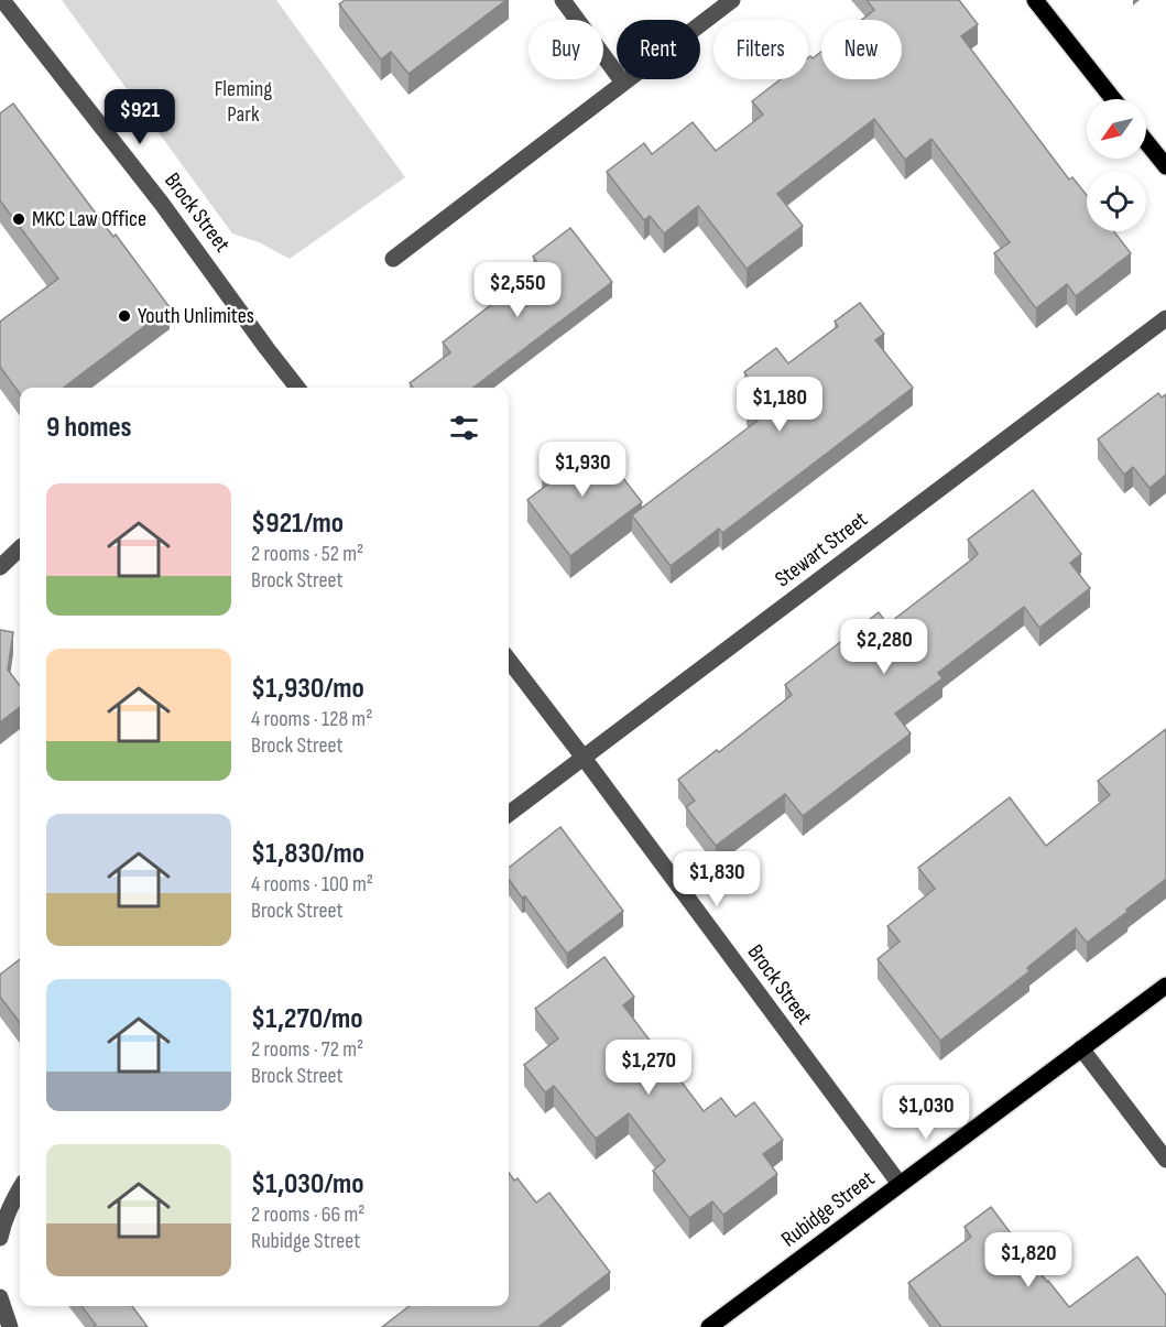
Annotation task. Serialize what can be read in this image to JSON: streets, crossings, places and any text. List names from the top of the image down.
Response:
{
  "streets": {
    "main road": ["Rubidge Street"],
    "street": ["Brock Street", "Stewart Street"]
  },
  "crossings": [
    ["Brock Street", "Stewart Street"],
    ["Brock Street", "Rubidge Street"]
  ],
  "parks": ["Fleming Park"],
  "places": ["MKC Law Office", "Youth Unlimites"],
  "north": "bottom left",
  "page": {
    "chip": [
      "Buy",
      "Rent",
      "Filters",
      "New"
    ],
    "price": [
      "$921",
      "$2,550",
      "$1,180",
      "$1,930",
      "$2,280",
      "$1,830",
      "$1,270",
      "$1,030",
      "$1,820"
    ],
    "heading": "9 homes",
    "list": [
      {
        "name": "$921/mo",
        "note": "2 rooms · 52 m² · Brock Street"
      },
      {
        "name": "$1,930/mo",
        "note": "4 rooms · 128 m² · Brock Street"
      },
      {
        "name": "$1,830/mo",
        "note": "4 rooms · 100 m² · Brock Street"
      },
      {
        "name": "$1,270/mo",
        "note": "2 rooms · 72 m² · Brock Street"
      },
      {
        "name": "$1,030/mo",
        "note": "2 rooms · 66 m² · Rubidge Street"
      }
    ]
  }
}
